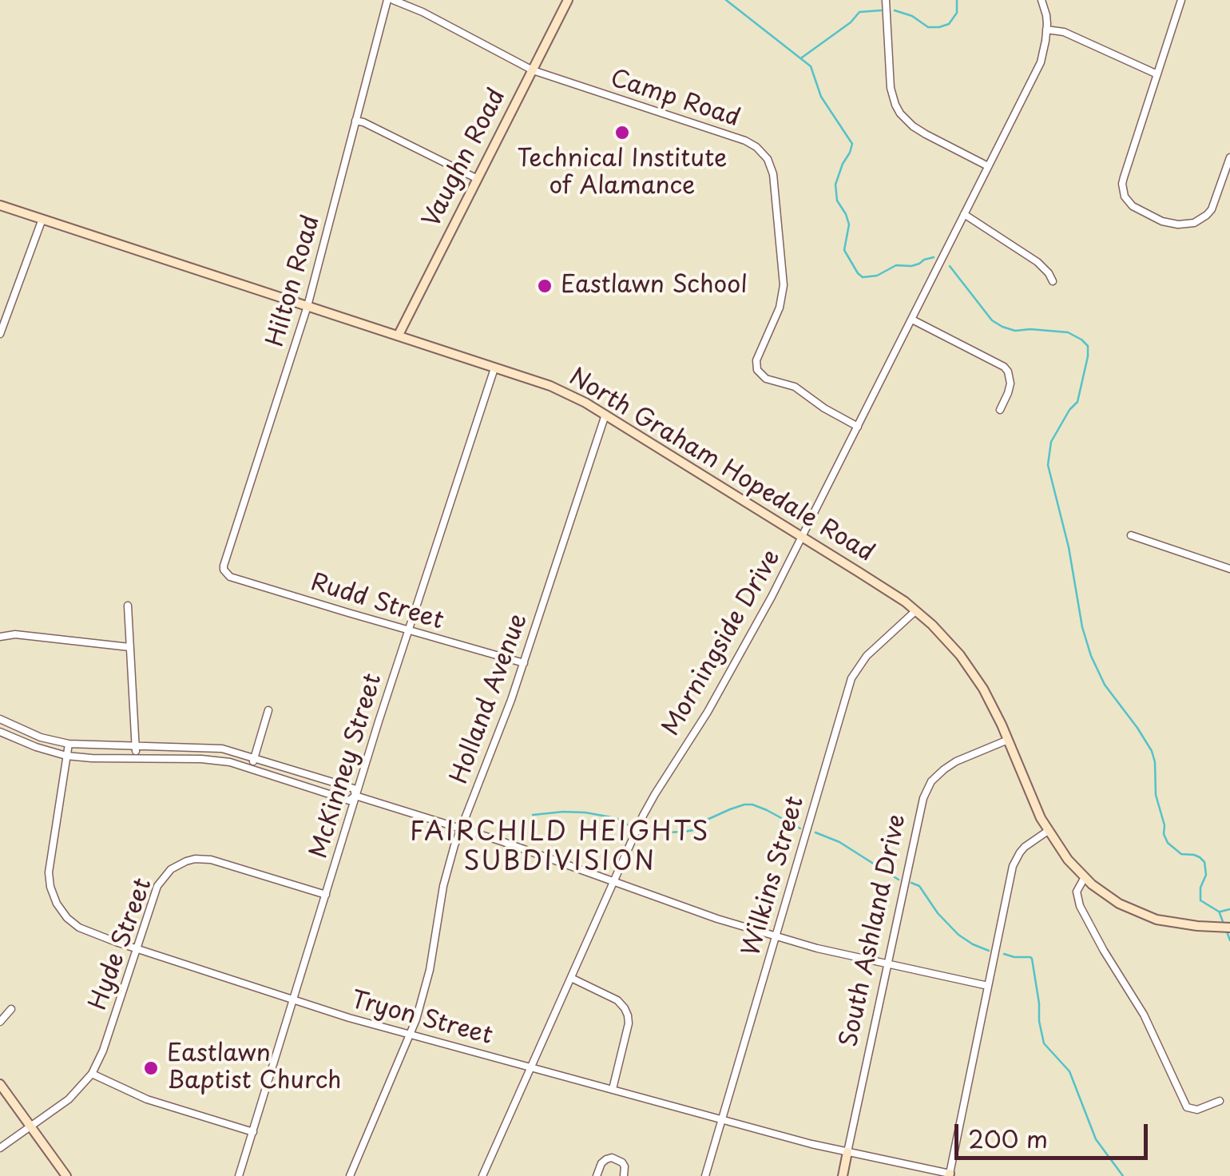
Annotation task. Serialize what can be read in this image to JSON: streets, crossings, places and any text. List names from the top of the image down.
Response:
{
  "streets": {
    "street": [
      "Camp Road",
      "Vaughn Road",
      "Hilton Road",
      "North Graham Hopedale Road",
      "Rudd Street",
      "Morningside Drive",
      "Holland Avenue",
      "McKinney Street",
      "Wilkins Street",
      "South Ashland Drive",
      "Hyde Street",
      "Tryon Street"
    ]
  },
  "crossings": [
    ["Camp Road", "Vaughn Road"],
    ["Camp Road", "Morningside Drive"],
    ["Vaughn Road", "North Graham Hopedale Road"],
    ["Hilton Road", "North Graham Hopedale Road"],
    ["Hilton Road", "Rudd Street"],
    ["North Graham Hopedale Road", "Morningside Drive"],
    ["North Graham Hopedale Road", "Holland Avenue"],
    ["North Graham Hopedale Road", "McKinney Street"],
    ["North Graham Hopedale Road", "Wilkins Street"],
    ["North Graham Hopedale Road", "South Ashland Drive"],
    ["Rudd Street", "Holland Avenue"],
    ["Rudd Street", "McKinney Street"],
    ["Morningside Drive", "Tryon Street"],
    ["Holland Avenue", "Tryon Street"],
    ["McKinney Street", "Hyde Street"],
    ["McKinney Street", "Tryon Street"],
    ["Wilkins Street", "Tryon Street"],
    ["South Ashland Drive", "Tryon Street"],
    ["Hyde Street", "Tryon Street"]
  ],
  "districts": ["FAIRCHILD HEIGHTS SUBDIVISION"],
  "places": ["Technical Institute of Alamance", "Eastlawn School", "Eastlawn Baptist Church"],
  "scale_bar": "200 m"
}
